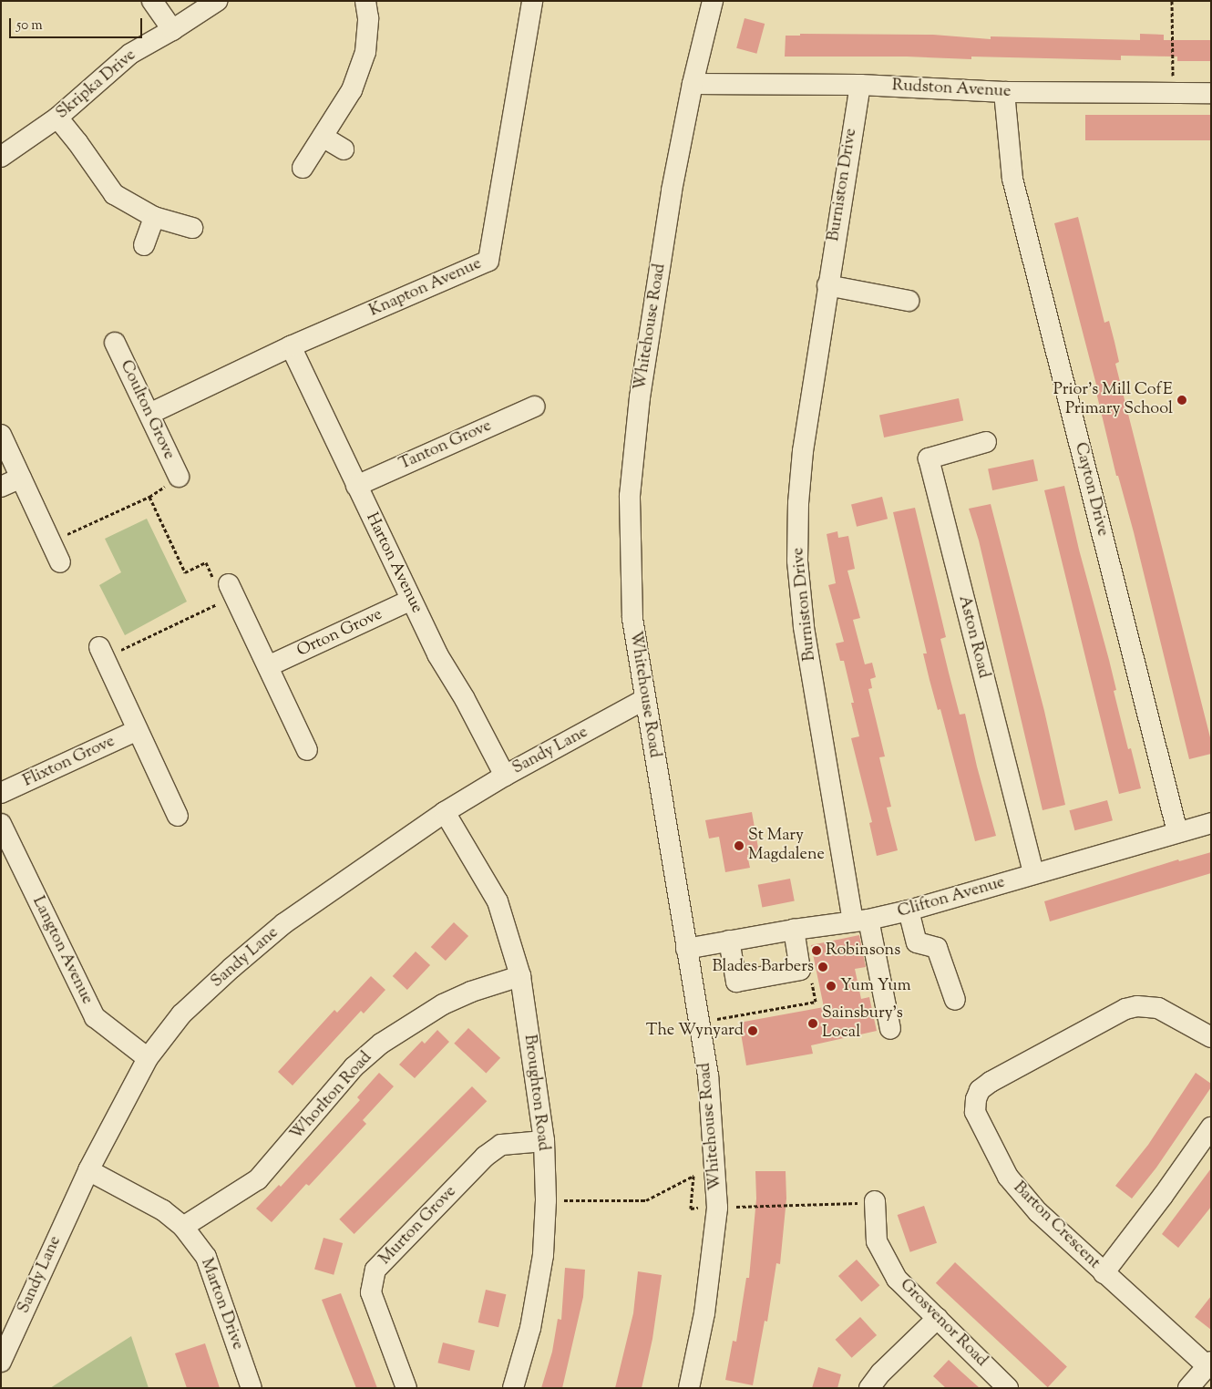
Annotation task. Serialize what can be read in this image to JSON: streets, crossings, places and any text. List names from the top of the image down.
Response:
{
  "streets": {
    "street": [
      "Skripka Drive",
      "Rudston Avenue",
      "Burniston Drive",
      "Knapton Avenue",
      "Whitehouse Road",
      "Coulton Grove",
      "Tanton Grove",
      "Cayton Drive",
      "Harton Avenue",
      "Orton Grove",
      "Aston Road",
      "Sandy Lane",
      "Flixton Grove",
      "Clifton Avenue",
      "Langton Avenue",
      "Broughton Road",
      "Whorlton Road",
      "Murton Grove",
      "Barton Crescent",
      "Marton Drive",
      "Grosvenor Road"
    ]
  },
  "crossings": [
    ["Rudston Avenue", "Burniston Drive"],
    ["Rudston Avenue", "Whitehouse Road"],
    ["Rudston Avenue", "Cayton Drive"],
    ["Burniston Drive", "Clifton Avenue"],
    ["Knapton Avenue", "Coulton Grove"],
    ["Knapton Avenue", "Harton Avenue"],
    ["Whitehouse Road", "Sandy Lane"],
    ["Whitehouse Road", "Clifton Avenue"],
    ["Tanton Grove", "Harton Avenue"],
    ["Cayton Drive", "Clifton Avenue"],
    ["Harton Avenue", "Orton Grove"],
    ["Harton Avenue", "Sandy Lane"],
    ["Aston Road", "Clifton Avenue"],
    ["Sandy Lane", "Langton Avenue"],
    ["Sandy Lane", "Broughton Road"],
    ["Sandy Lane", "Marton Drive"],
    ["Broughton Road", "Whorlton Road"],
    ["Broughton Road", "Murton Grove"],
    ["Whorlton Road", "Marton Drive"]
  ],
  "places": [
    "Prior's Mill CofE Primary School",
    "St Mary Magdalene",
    "Robinsons",
    "Blades Barbers",
    "Yum Yum",
    "Sainsbury's Local",
    "The Wynyard"
  ],
  "scale_bar": "50 m"
}
